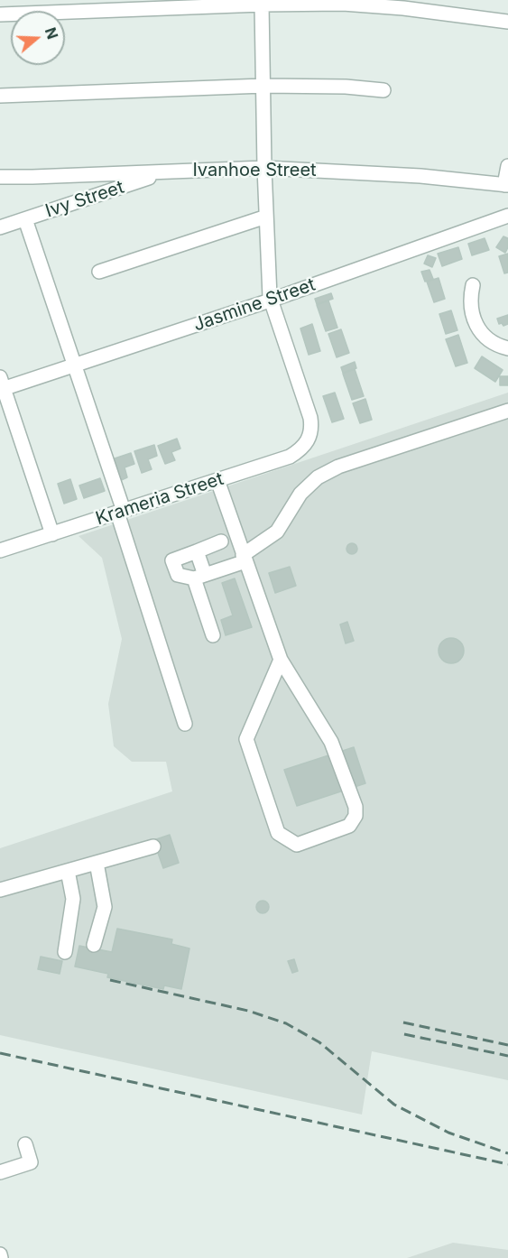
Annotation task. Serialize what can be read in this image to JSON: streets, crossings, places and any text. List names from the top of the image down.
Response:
{
  "streets": {
    "street": [
      "Ivanhoe Street",
      "Ivy Street",
      "Jasmine Street",
      "Krameria Street"
    ]
  },
  "crossings": [
    ["Ivanhoe Street", "Ivy Street"],
    ["Jasmine Street", "Krameria Street"]
  ],
  "north": "right"
}
